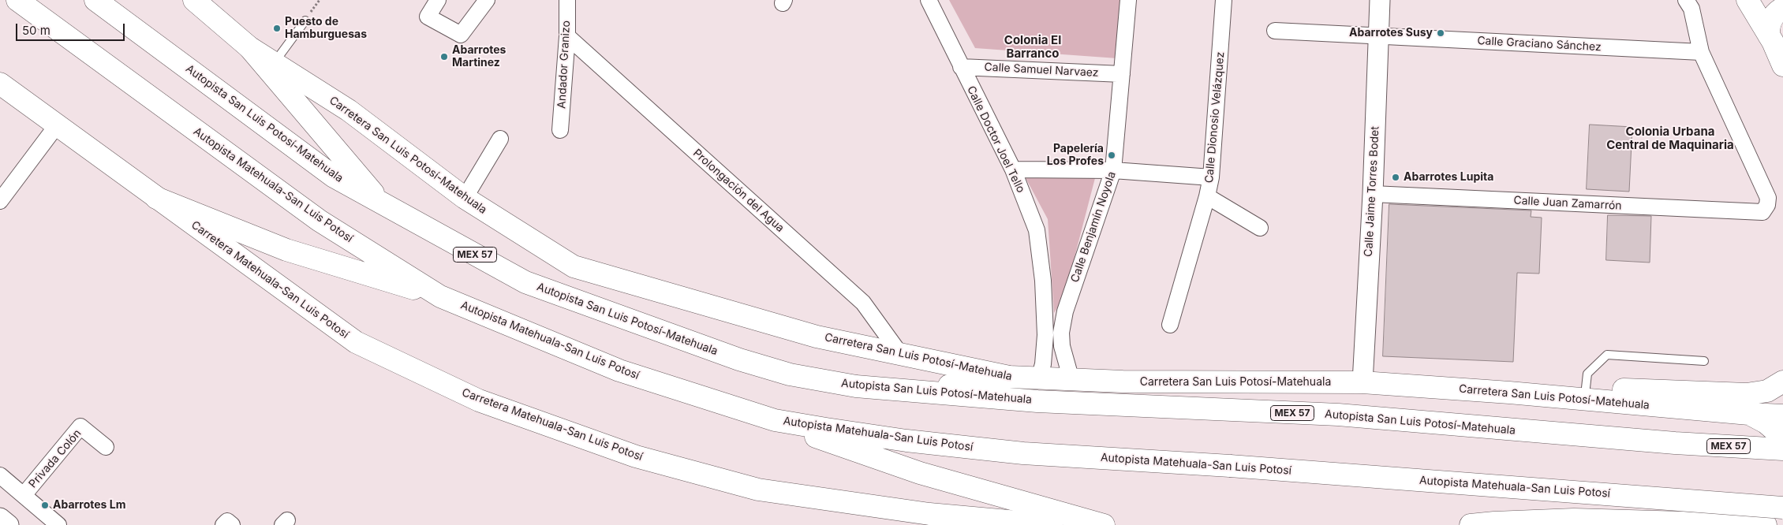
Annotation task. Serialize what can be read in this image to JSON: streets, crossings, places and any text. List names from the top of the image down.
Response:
{
  "streets": {
    "main road": [
      "Autopista San Luis Potosí-Matehuala",
      "Carretera San Luis Potosí-Matehuala",
      "Autopista Matehuala-San Luis Potosí",
      "MEX 57",
      "Carretera Matehuala-San Luis Potosí"
    ],
    "street": [
      "Calle Graciano Sánchez",
      "Andador Granizo",
      "Calle Samuel Narvaez",
      "Calle Dionosio Velázquez",
      "Calle Doctor Joel Tello",
      "Prolongación del Agua",
      "Calle Jaime Torres Bodet",
      "Calle Juan Zamarrón",
      "Calle Benjamín Noyola",
      "Privada Colón"
    ]
  },
  "crossings": [
    ["Calle Graciano Sánchez", "Calle Jaime Torres Bodet"],
    ["Calle Graciano Sánchez", "Calle Juan Zamarrón"],
    ["Andador Granizo", "Prolongación del Agua"],
    ["Calle Samuel Narvaez", "Calle Doctor Joel Tello"],
    ["Calle Samuel Narvaez", "Calle Benjamín Noyola"],
    ["Calle Doctor Joel Tello", "Carretera San Luis Potosí-Matehuala"],
    ["Carretera San Luis Potosí-Matehuala", "Prolongación del Agua"],
    ["Carretera San Luis Potosí-Matehuala", "Calle Jaime Torres Bodet"],
    ["Carretera San Luis Potosí-Matehuala", "Calle Benjamín Noyola"],
    ["Calle Jaime Torres Bodet", "Calle Juan Zamarrón"]
  ],
  "districts": ["Colonia El Barranco", "Colonia Urbana Central de Maquinaria"],
  "places": [
    "Puesto de Hamburguesas",
    "Abarrotes Susy",
    "Abarrotes Martinez",
    "Papelería Los Profes",
    "Abarrotes Lupita",
    "Abarrotes Lm"
  ],
  "scale_bar": "50 m"
}
